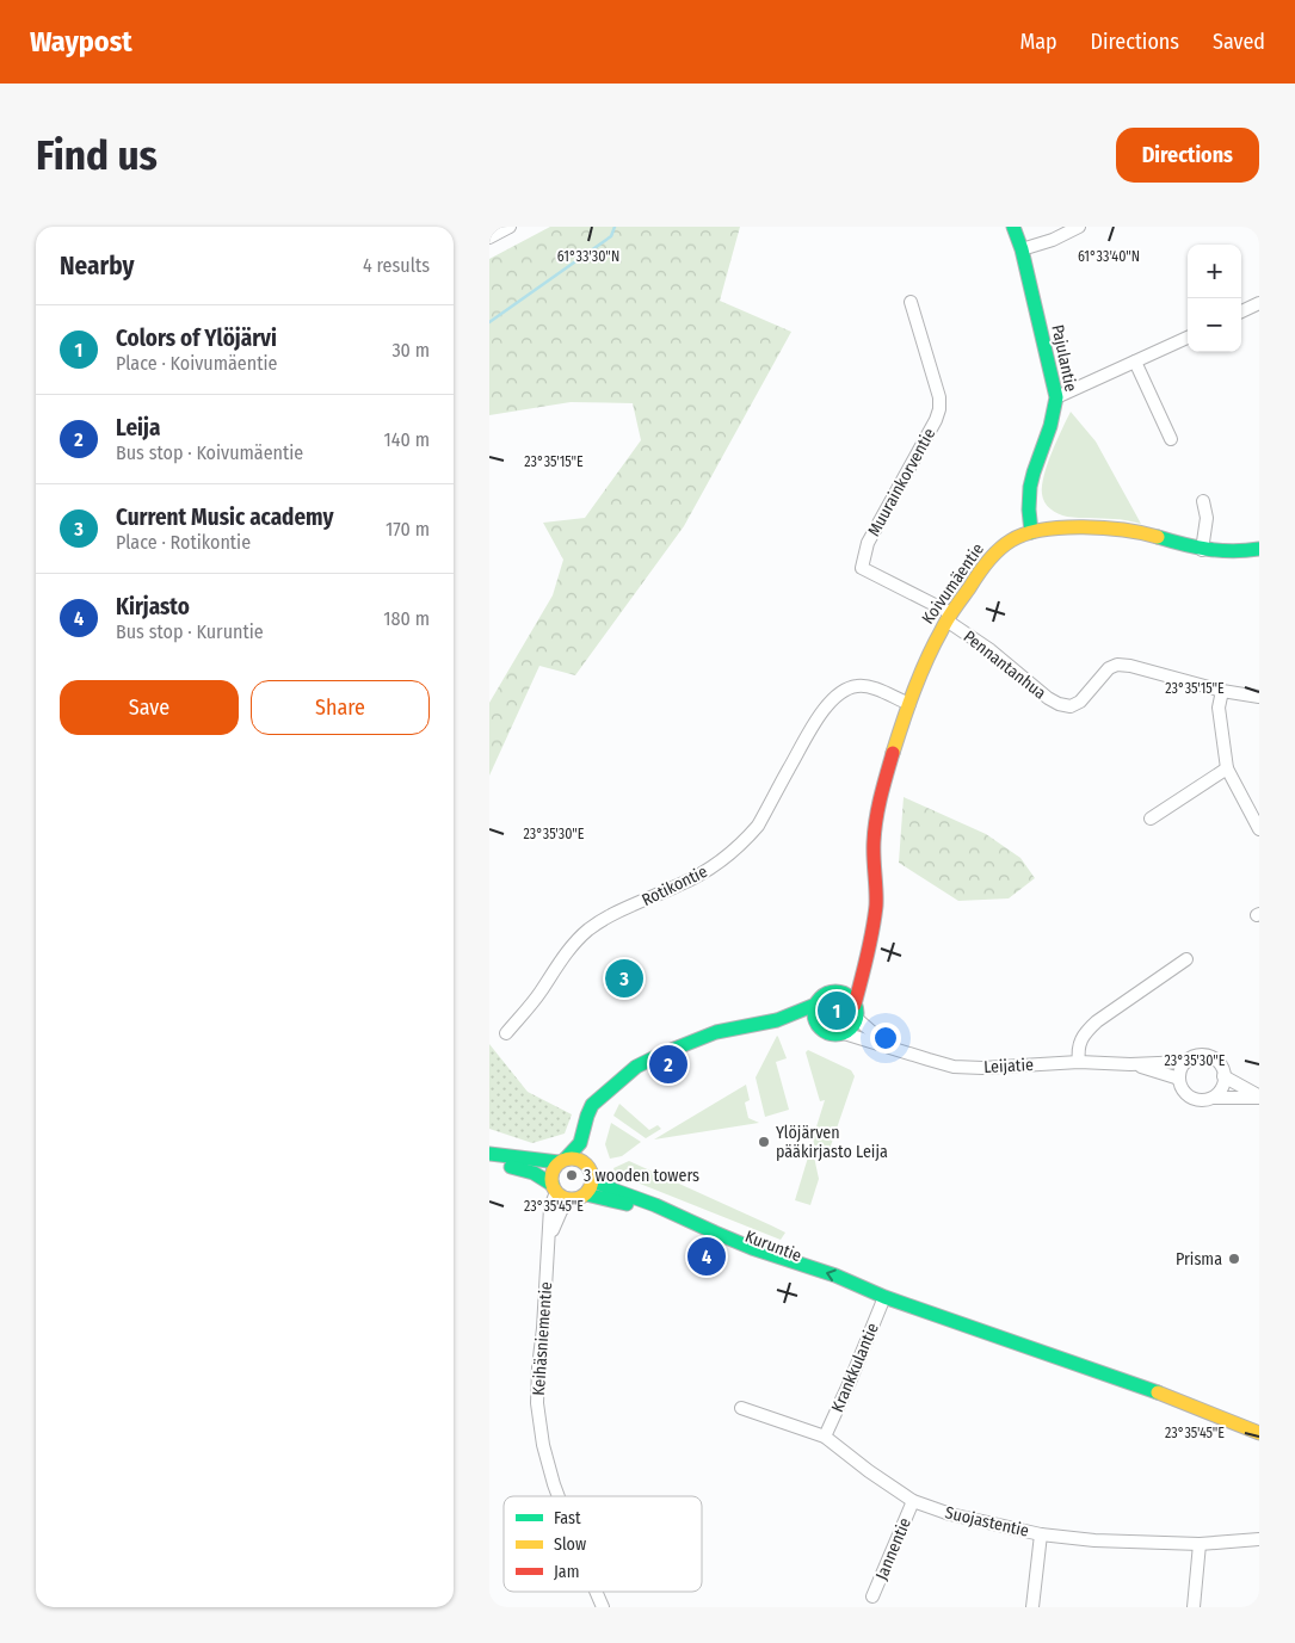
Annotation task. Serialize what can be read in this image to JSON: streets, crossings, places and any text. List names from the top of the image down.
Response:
{
  "streets": {
    "street": [
      "Pajulantie",
      "Muurainkorventie",
      "Koivumäentie",
      "Pennantanhua",
      "Rotikontie",
      "Leijatie",
      "Kuruntie",
      "Keihäsniementie",
      "Krankkulantie",
      "Suojastentie",
      "Jannentie"
    ]
  },
  "crossings": [
    ["Pajulantie", "Koivumäentie"],
    ["Muurainkorventie", "Koivumäentie"],
    ["Muurainkorventie", "Pennantanhua"],
    ["Koivumäentie", "Pennantanhua"],
    ["Koivumäentie", "Rotikontie"],
    ["Koivumäentie", "Leijatie"],
    ["Kuruntie", "Keihäsniementie"],
    ["Kuruntie", "Krankkulantie"],
    ["Krankkulantie", "Suojastentie"],
    ["Suojastentie", "Jannentie"]
  ],
  "places": ["Ylöjärven pääkirjasto Leija", "3 wooden towers", "Prisma"],
  "legend": ["Fast", "Slow", "Jam"],
  "page": {
    "header": "Waypost",
    "nav": ["Map", "Directions", "Saved"],
    "buttons": [
      "Directions",
      ["Save", "Share"]
    ],
    "title": "Find us",
    "heading": ["Nearby", "4 results"],
    "map_buttons": ["+", "−"],
    "list": [
      {
        "mark": "1",
        "name": "Colors of Ylöjärvi",
        "note": "Place · Koivumäentie",
        "value": "30 m"
      },
      {
        "mark": "2",
        "name": "Leija",
        "note": "Bus stop · Koivumäentie",
        "value": "140 m"
      },
      {
        "mark": "3",
        "name": "Current Music academy",
        "note": "Place · Rotikontie",
        "value": "170 m"
      },
      {
        "mark": "4",
        "name": "Kirjasto",
        "note": "Bus stop · Kuruntie",
        "value": "180 m"
      }
    ],
    "pins": [
      "3",
      "1",
      "2",
      "4"
    ]
  },
  "coordinates": [
    "61°33'30\"N",
    "61°33'40\"N",
    "23°35'15\"E",
    "23°35'30\"E",
    "23°35'45\"E"
  ]
}
